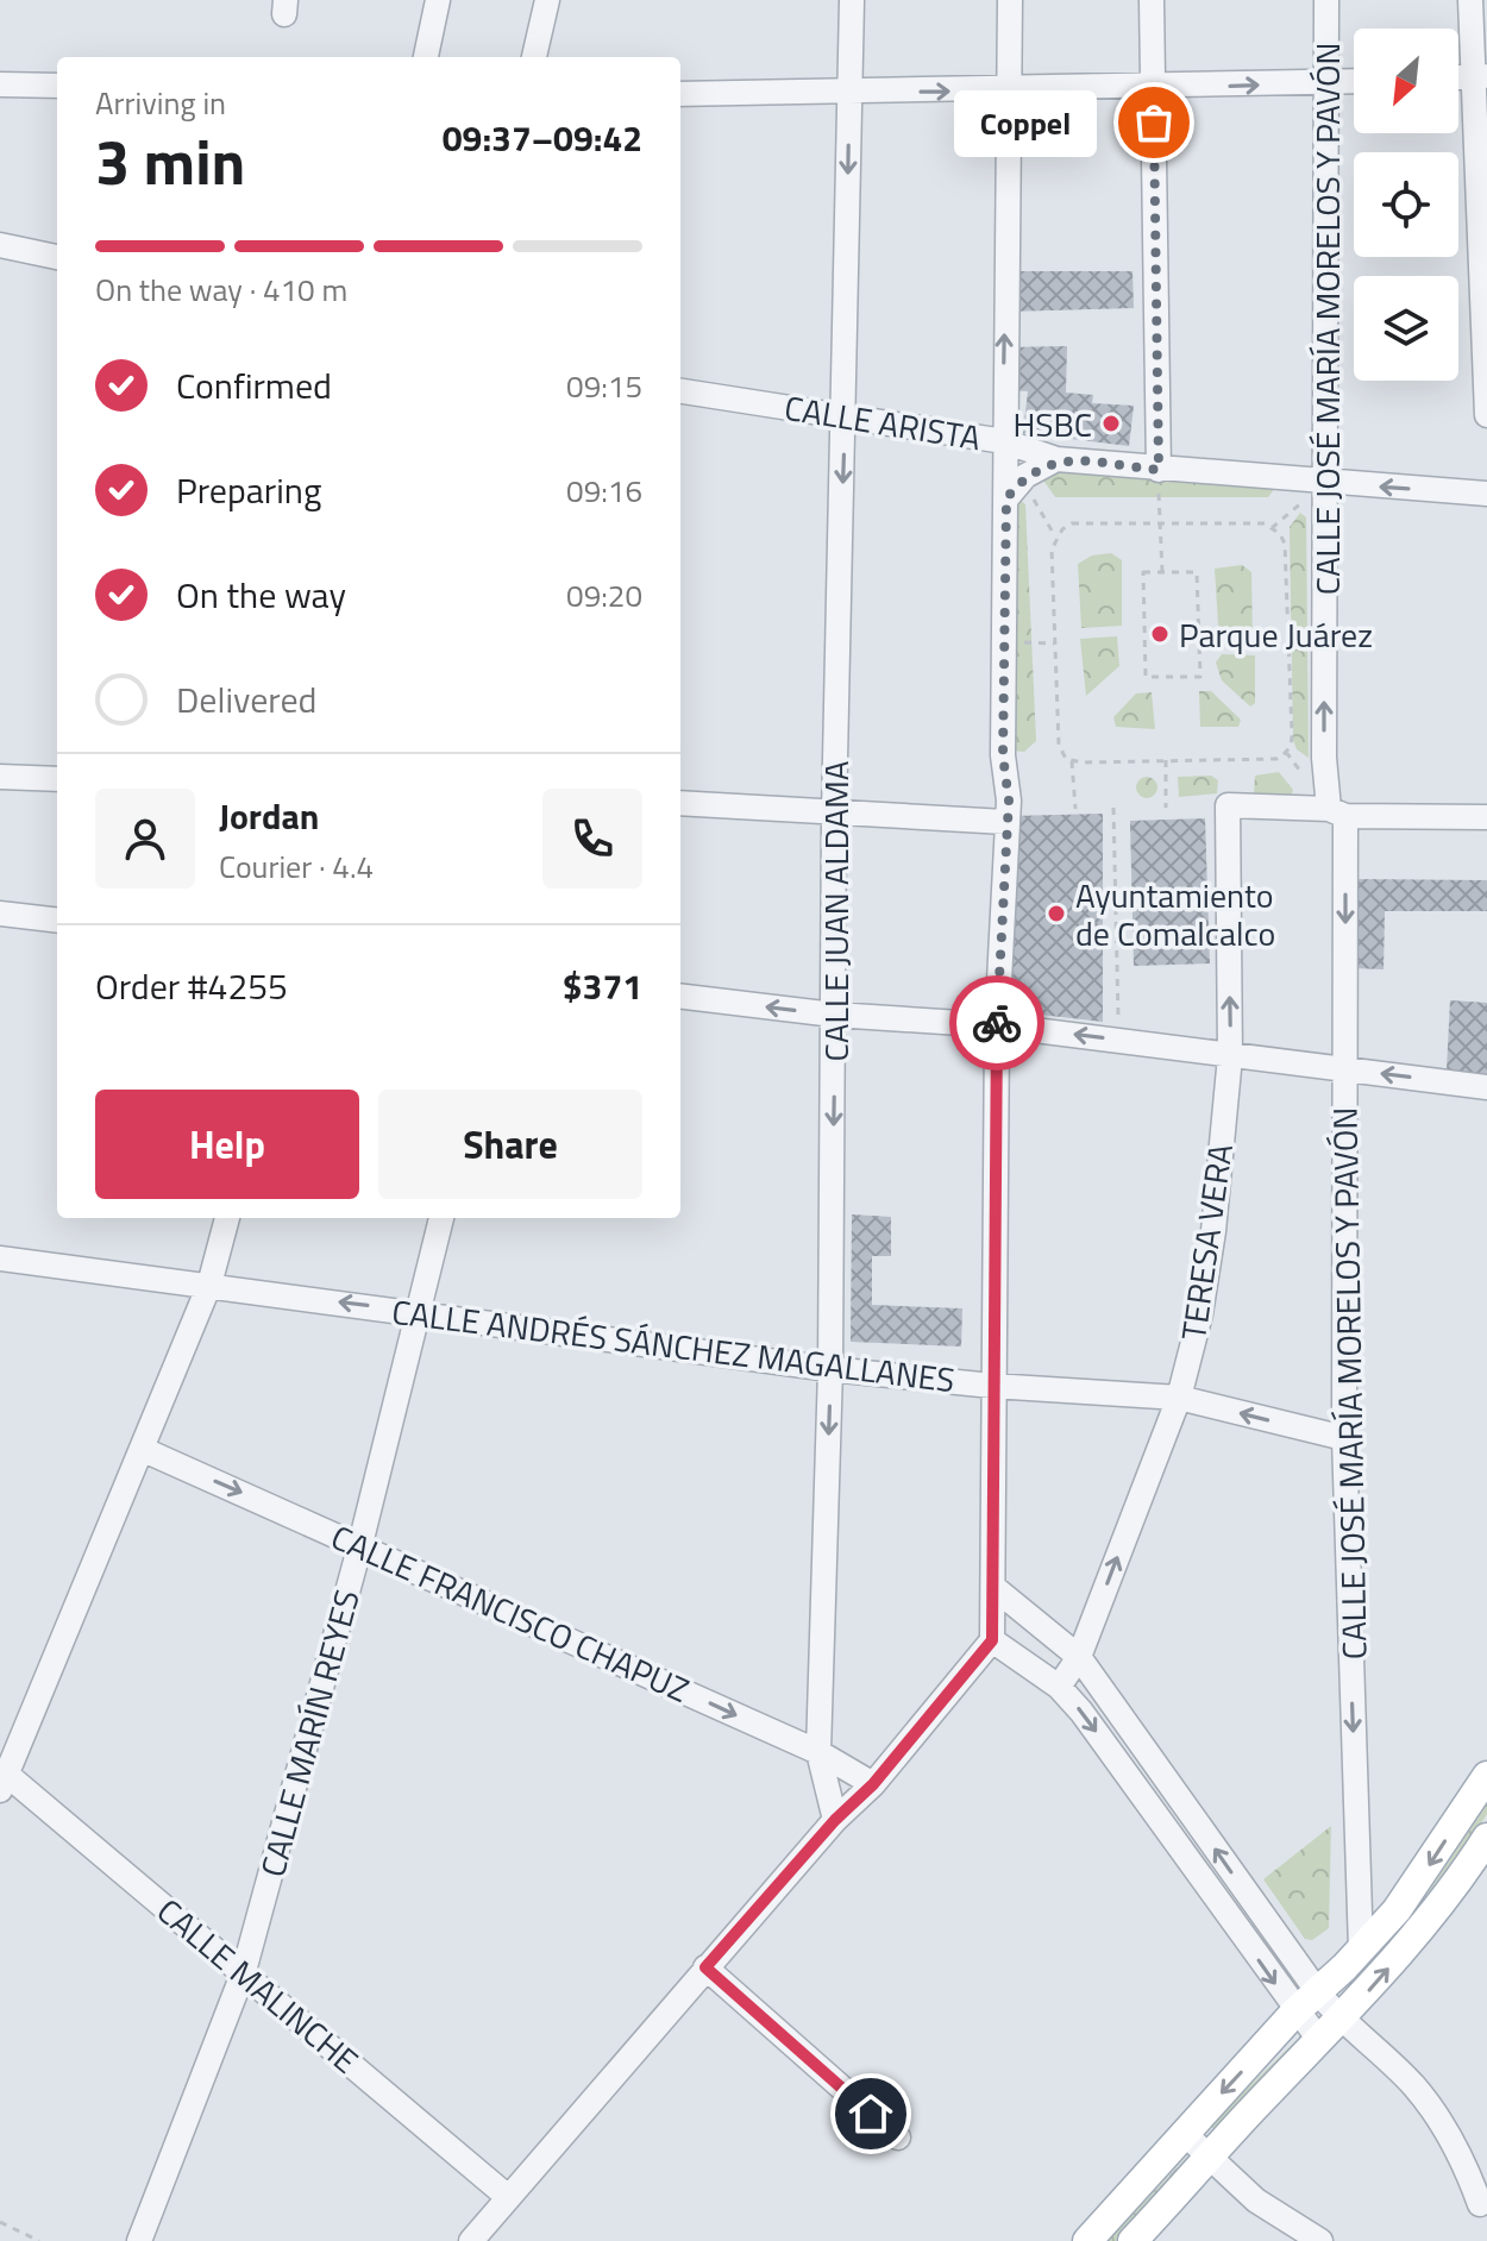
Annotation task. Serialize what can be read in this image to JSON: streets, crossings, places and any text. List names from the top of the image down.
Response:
{
  "streets": {
    "street": [
      "CALLE JOSÉ MARÍA MORELOS Y PAVÓN",
      "CALLE ARISTA",
      "CALLE JUAN ALDAMA",
      "TERESA VERA",
      "CALLE ANDRÉS SÁNCHEZ MAGALLANES",
      "CALLE FRANCISCO CHAPUZ",
      "CALLE MARÍN REYES",
      "CALLE MALINCHE"
    ]
  },
  "crossings": [
    ["CALLE JOSÉ MARÍA MORELOS Y PAVÓN", "CALLE ARISTA"],
    ["CALLE JOSÉ MARÍA MORELOS Y PAVÓN", "TERESA VERA"],
    ["CALLE JOSÉ MARÍA MORELOS Y PAVÓN", "CALLE ANDRÉS SÁNCHEZ MAGALLANES"],
    ["CALLE ARISTA", "CALLE JUAN ALDAMA"],
    ["CALLE JUAN ALDAMA", "CALLE ANDRÉS SÁNCHEZ MAGALLANES"],
    ["CALLE JUAN ALDAMA", "CALLE FRANCISCO CHAPUZ"],
    ["TERESA VERA", "CALLE ANDRÉS SÁNCHEZ MAGALLANES"],
    ["CALLE ANDRÉS SÁNCHEZ MAGALLANES", "CALLE MARÍN REYES"],
    ["CALLE FRANCISCO CHAPUZ", "CALLE MARÍN REYES"],
    ["CALLE MARÍN REYES", "CALLE MALINCHE"]
  ],
  "one_way": ["CALLE FRANCISCO CHAPUZ"],
  "places": [
    "Coppel",
    "HSBC",
    "Parque Juárez",
    "Ayuntamiento de Comalcalco"
  ],
  "north": "bottom left",
  "page": {
    "heading": ["3 min", "Arriving in", "09:37–09:42"],
    "panel": [
      "Jordan",
      "Courier · 4.4",
      "Order #4255",
      "$371"
    ],
    "bubble": "Coppel",
    "bar": "On the way · 410 m",
    "list": [
      ["Confirmed", "09:15"],
      ["Preparing", "09:16"],
      ["On the way", "09:20"],
      "Delivered"
    ],
    "buttons": ["Help", "Share"]
  }
}
